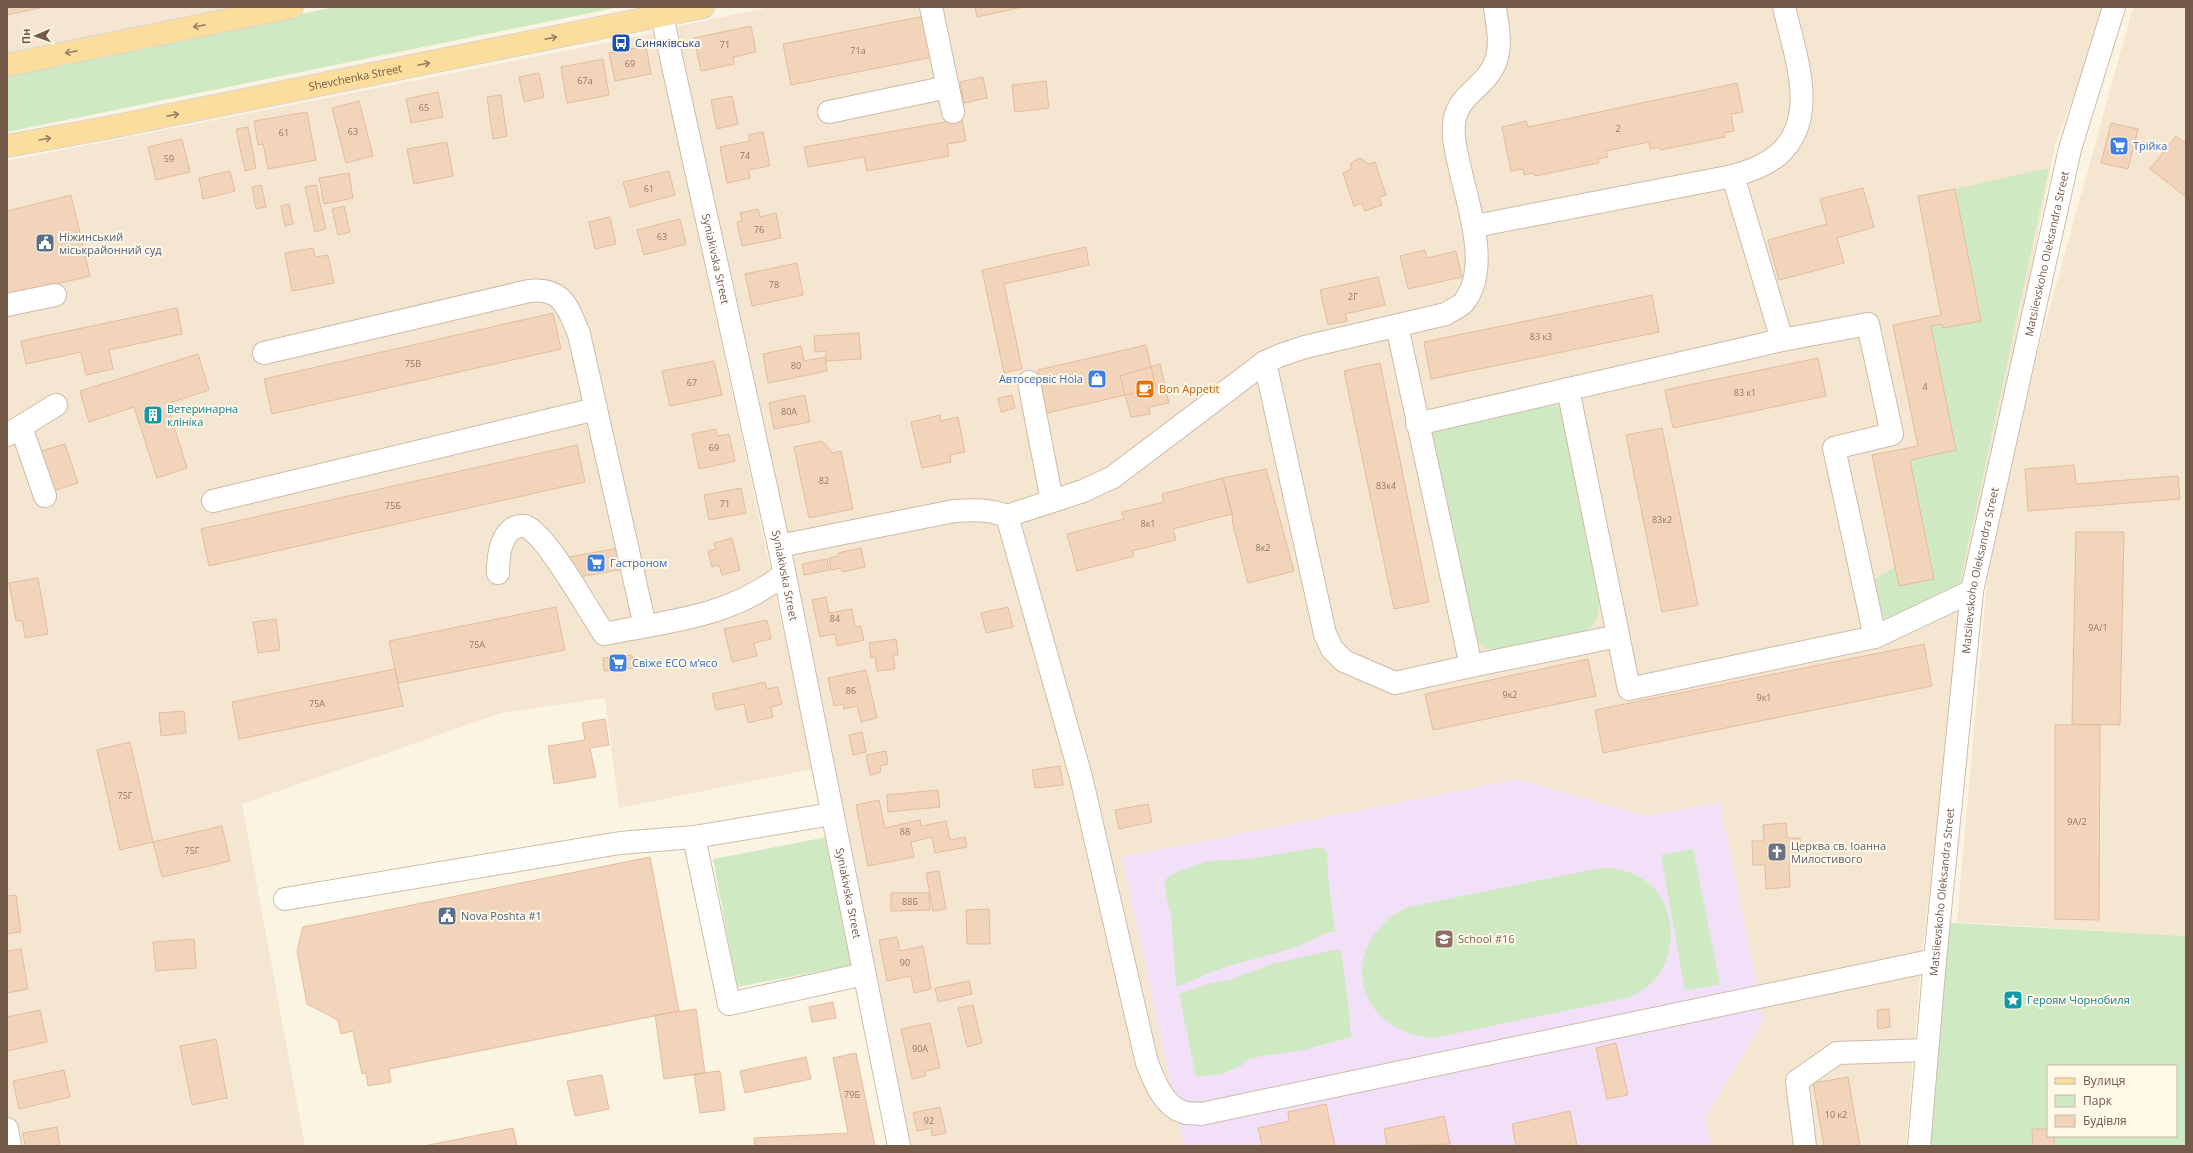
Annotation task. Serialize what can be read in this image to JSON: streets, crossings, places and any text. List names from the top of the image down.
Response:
{
  "streets": {
    "main road": ["Shevchenka Street"],
    "street": ["Matsiievskoho Oleksandra Street", "Syniakivska Street"]
  },
  "crossings": [
    ["Shevchenka Street", "Syniakivska Street"]
  ],
  "places": {
    "bus stop": ["Синяківська"],
    "supermarket": ["Трійка", "Гастроном", "Свіже ECO м’ясо"],
    "public building": ["Ніжинський міськрайонний суд", "Nova Poshta #1"],
    "shop": ["Автосервіс Hola"],
    "cafe": ["Bon Appetit"],
    "building": ["Ветеринарна клініка"],
    "church": ["Церква св. Іоанна Милостивого"],
    "school or university": ["School #16"],
    "place": ["Героям Чорнобиля"]
  },
  "house_numbers": [
    "71",
    "71а",
    "69",
    "67а",
    "65",
    "2",
    "63",
    "61",
    "74",
    "59",
    "61",
    "76",
    "63",
    "78",
    "2Г",
    "83 к3",
    "75В",
    "80",
    "67",
    "4",
    "83 к1",
    "80А",
    "69",
    "82",
    "83к4",
    "71",
    "75Б",
    "83к2",
    "8к1",
    "8к2",
    "84",
    "9А/1",
    "75А",
    "86",
    "9к2",
    "9к1",
    "75А",
    "75Г",
    "9А/2",
    "88",
    "75Г",
    "88Б",
    "90",
    "90А",
    "79Б",
    "10 к2",
    "92"
  ],
  "legend": ["Вулиця", "Парк", "Будівля"],
  "north": "left"
}
